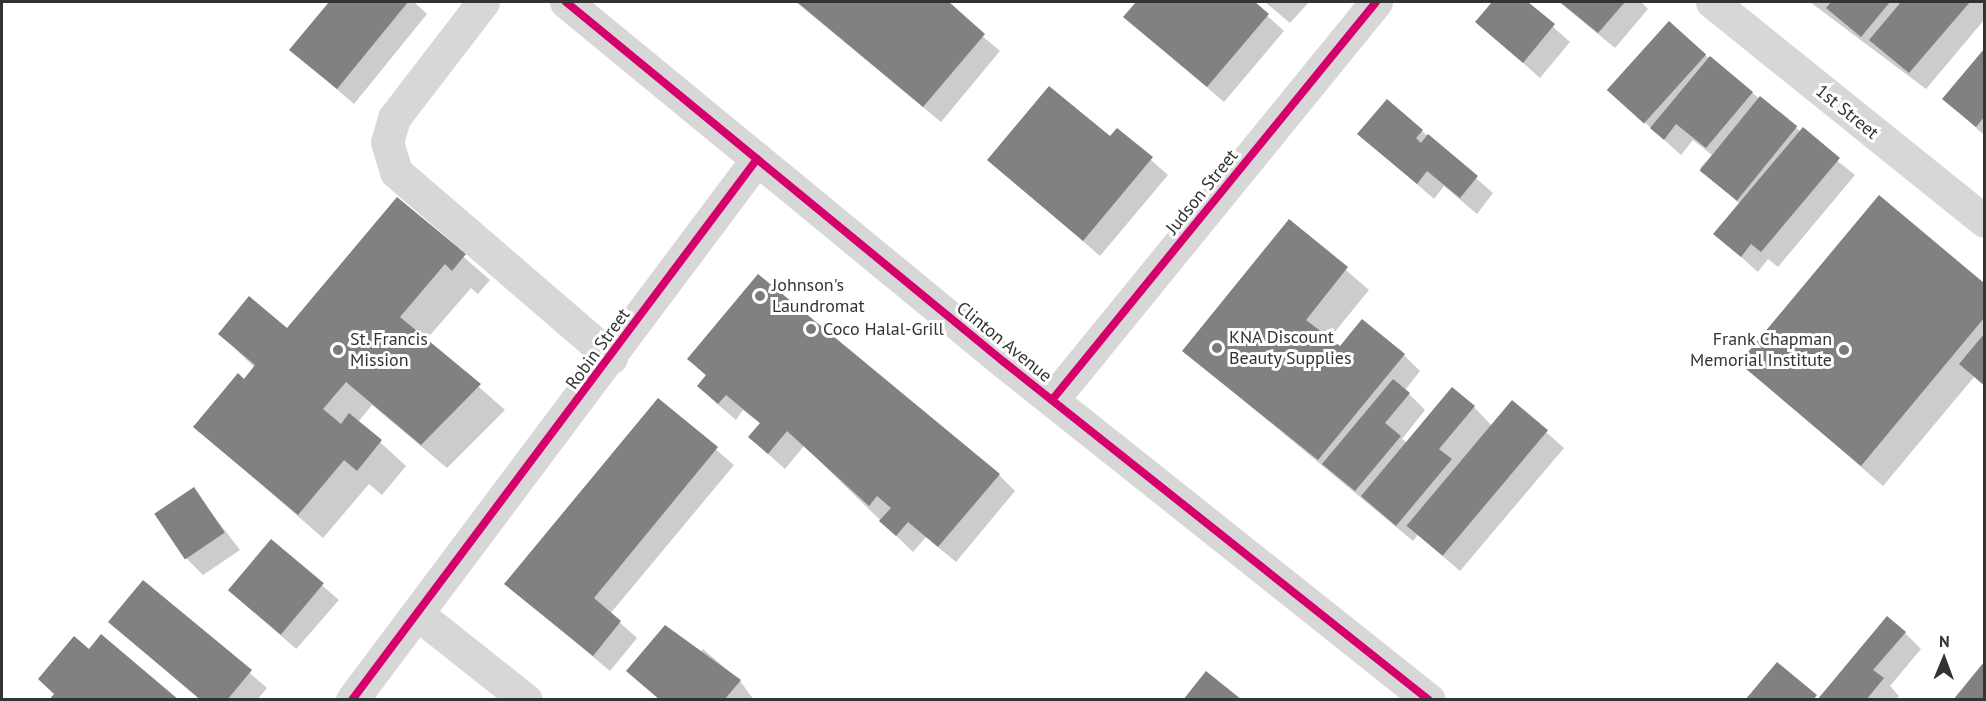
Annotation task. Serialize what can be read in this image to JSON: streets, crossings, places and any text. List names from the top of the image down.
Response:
{
  "streets": {
    "street": [
      "1st Street",
      "Judson Street",
      "Clinton Avenue",
      "Robin Street"
    ]
  },
  "crossings": [
    ["Judson Street", "Clinton Avenue"],
    ["Clinton Avenue", "Robin Street"]
  ],
  "places": [
    "Johnson's Laundromat",
    "Coco Halal-Grill",
    "KNA Discount Beauty Supplies",
    "St. Francis Mission",
    "Frank Chapman Memorial Institute"
  ],
  "north": "top"
}
